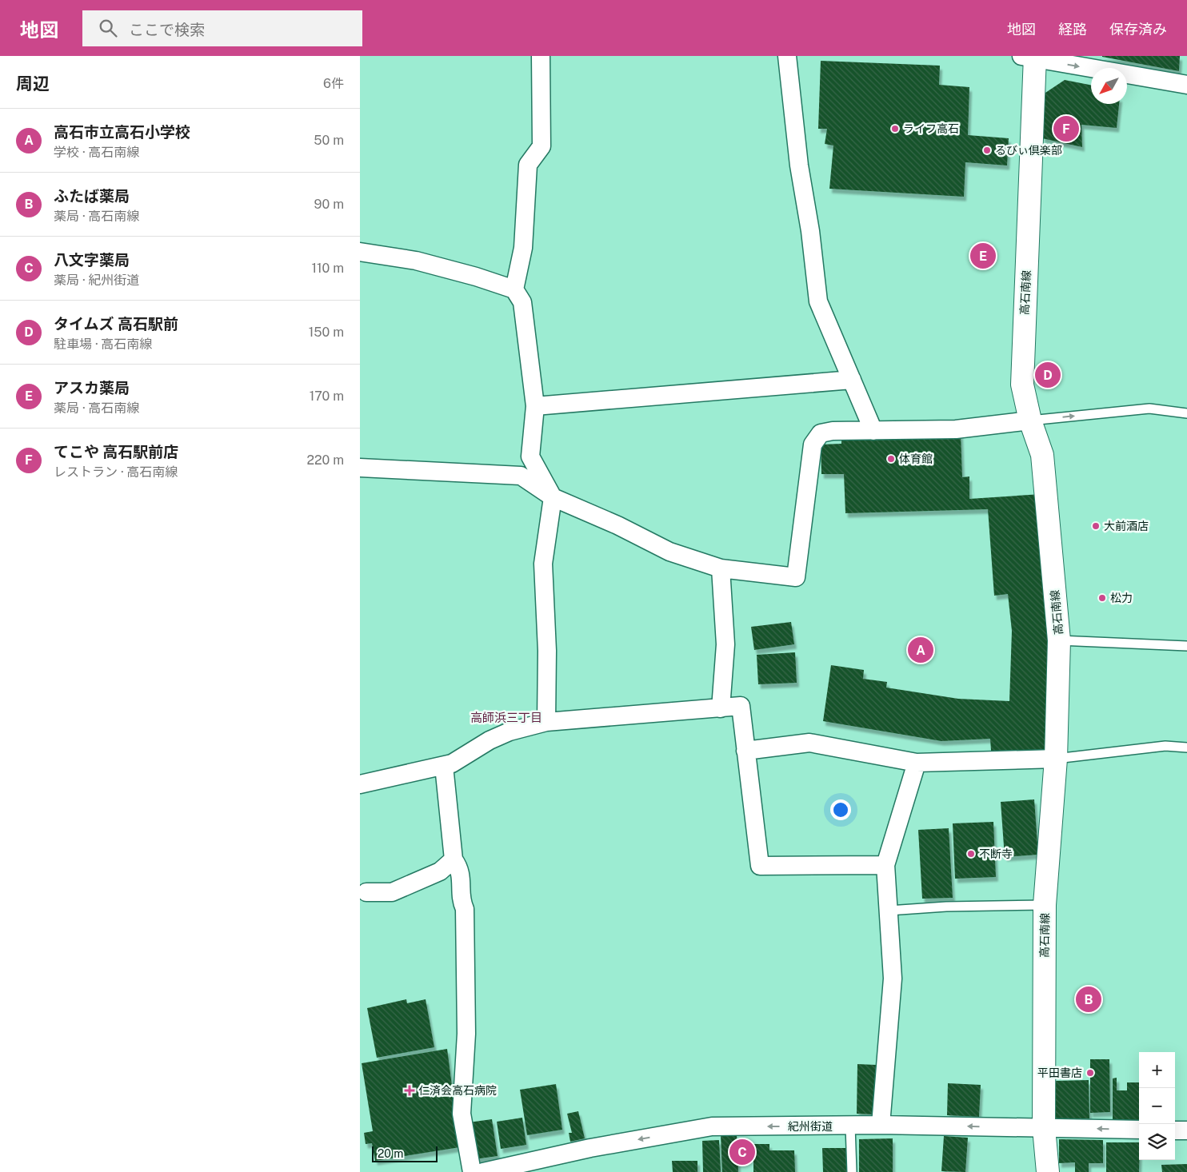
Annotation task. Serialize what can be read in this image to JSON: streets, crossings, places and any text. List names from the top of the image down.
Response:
{
  "streets": {
    "street": ["高石南線", "紀州街道"]
  },
  "crossings": [
    ["高石南線", "紀州街道"]
  ],
  "one_way": ["紀州街道"],
  "districts": ["高師浜三丁目"],
  "places": {
    "other": [
      "ライフ高石",
      "るびぃ倶楽部",
      "体育館",
      "大前酒店",
      "松力",
      "不断寺",
      "平田書店"
    ],
    "health": ["仁済会高石病院"]
  },
  "scale_bar": "20 m",
  "north": "bottom left",
  "page": {
    "header": "地図",
    "search": "ここで検索",
    "nav": ["地図", "経路", "保存済み"],
    "heading": ["周辺", "6件"],
    "list": [
      {
        "mark": "A",
        "name": "高石市立高石小学校",
        "note": "学校 · 高石南線",
        "value": "50 m"
      },
      {
        "mark": "B",
        "name": "ふたば薬局",
        "note": "薬局 · 高石南線",
        "value": "90 m"
      },
      {
        "mark": "C",
        "name": "八文字薬局",
        "note": "薬局 · 紀州街道",
        "value": "110 m"
      },
      {
        "mark": "D",
        "name": "タイムズ 高石駅前",
        "note": "駐車場 · 高石南線",
        "value": "150 m"
      },
      {
        "mark": "E",
        "name": "アスカ薬局",
        "note": "薬局 · 高石南線",
        "value": "170 m"
      },
      {
        "mark": "F",
        "name": "てこや 高石駅前店",
        "note": "レストラン · 高石南線",
        "value": "220 m"
      }
    ],
    "pins": [
      "F",
      "E",
      "D",
      "A",
      "B",
      "C"
    ],
    "map_buttons": ["+", "−"],
    "scale": "20 m"
  }
}
